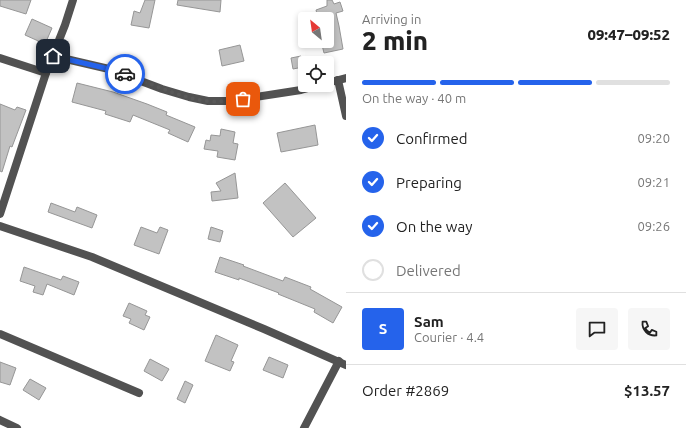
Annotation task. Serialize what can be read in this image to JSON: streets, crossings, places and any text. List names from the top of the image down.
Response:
{
  "north": "top left",
  "page": {
    "heading": ["2 min", "Arriving in", "09:47–09:52"],
    "panel": [
      "Sam",
      "Courier · 4.4",
      "Order #2869",
      "$13.57"
    ],
    "bar": "On the way · 40 m",
    "list": [
      ["Confirmed", "09:20"],
      ["Preparing", "09:21"],
      ["On the way", "09:26"],
      "Delivered"
    ],
    "round": "S"
  }
}
